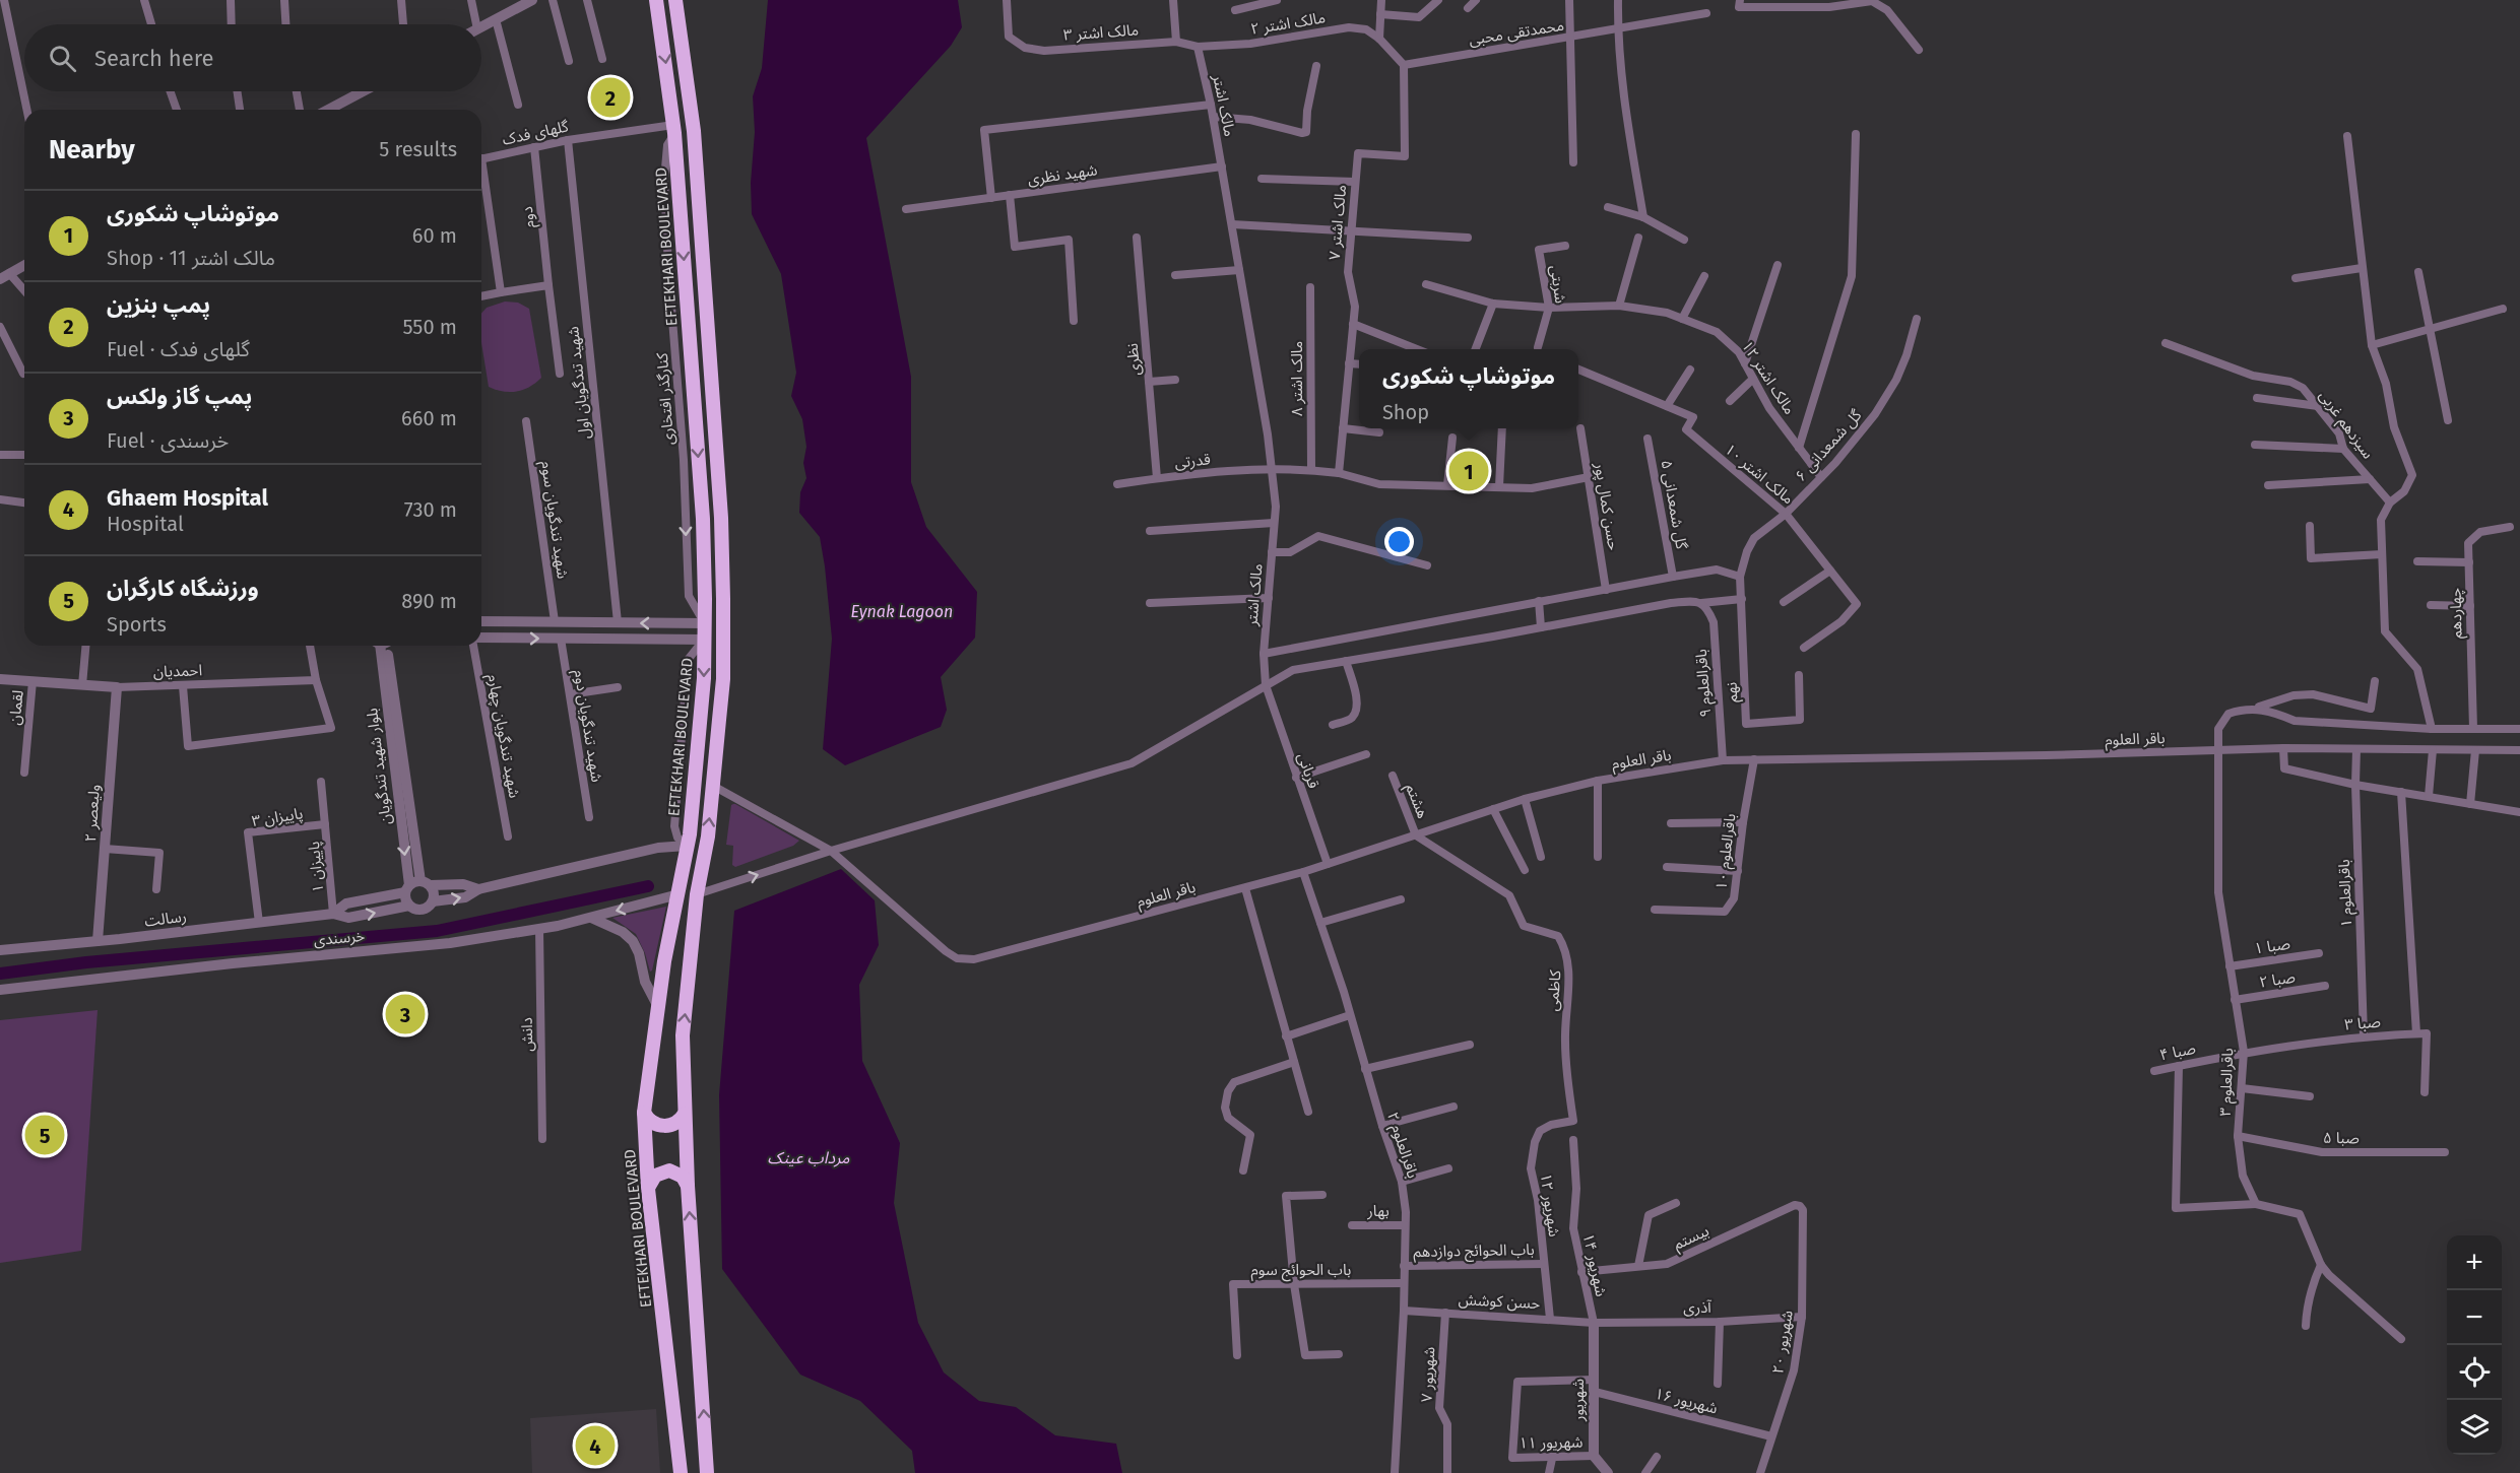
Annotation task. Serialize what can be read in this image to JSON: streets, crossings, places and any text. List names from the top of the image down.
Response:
{
  "streets": {
    "highway": ["EFTEKHARI BOULEVARD"],
    "street": [
      "مالک اشتر ۲",
      "مالک اشتر ۳",
      "محمدتقی محبی",
      "مالک اشتر",
      "گلهای فدک",
      "شهید نظری",
      "دوم",
      "مالک اشتر ۷",
      "شربتی",
      "نظری",
      "مالک اشتر ۱۲",
      "مالک اشتر ۸",
      "شهید تندگویان اول",
      "سیزدهم غربی",
      "گل شمعدانی ۶",
      "قدرتی",
      "مالک اشتر ۱۰",
      "گل شمعدانی ۵",
      "حسن کمال پور",
      "شهید تندگویان سوم",
      "چهاردهم",
      "احمدیان",
      "باقرالعلوم ۹",
      "نهم",
      "لقمان",
      "شهید تندگویان دوم",
      "شهید تندگویان چهارم",
      "باقر العلوم",
      "بلوار شهید تندگویان",
      "قربانی",
      "هشتم",
      "ولیعصر ۲",
      "پاییزان ۳",
      "باقرالعلوم ۱۰",
      "پاییزان ۱",
      "باقرالعلوم ۱",
      "رسالت",
      "خرسندی",
      "صبا ۱",
      "صبا ۲",
      "کاظمی",
      "صبا ۳",
      "دانش",
      "صبا ۴",
      "باقرالعلوم ۳",
      "صبا ۵",
      "باقرالعلوم ۲",
      "شهریور ۱۲",
      "بهار",
      "بیستم",
      "باب الحوائج دوازدهم",
      "شهریور ۱۴",
      "باب الحوائج سوم",
      "حسن کوشش",
      "آذری",
      "شهریور ۲۰",
      "شهریور ۷",
      "شهریور",
      "شهریور ۱۶",
      "شهریور ۱۱"
    ]
  },
  "crossings": [
    ["مالک اشتر ۲", "مالک اشتر ۳"],
    ["مالک اشتر ۲", "مالک اشتر"],
    ["مالک اشتر ۳", "مالک اشتر"],
    ["محمدتقی محبی", "مالک اشتر ۷"],
    ["مالک اشتر", "شهید نظری"],
    ["مالک اشتر", "قدرتی"],
    ["مالک اشتر", "قربانی"],
    ["گلهای فدک", "دوم"],
    ["گلهای فدک", "EFTEKHARI BOULEVARD"],
    ["گلهای فدک", "شهید تندگویان اول"],
    ["EFTEKHARI BOULEVARD", "خرسندی"],
    ["شربتی", "مالک اشتر ۱۲"],
    ["نظری", "قدرتی"],
    ["مالک اشتر ۱۲", "گل شمعدانی ۶"],
    ["گل شمعدانی ۶", "مالک اشتر ۱۰"],
    ["احمدیان", "لقمان"],
    ["احمدیان", "ولیعصر ۲"],
    ["باقرالعلوم ۹", "باقر العلوم"],
    ["باقر العلوم", "قربانی"],
    ["باقر العلوم", "هشتم"],
    ["باقر العلوم", "باقرالعلوم ۱۰"],
    ["باقر العلوم", "باقرالعلوم ۱"],
    ["باقر العلوم", "کاظمی"],
    ["باقر العلوم", "باقرالعلوم ۳"],
    ["باقر العلوم", "باقرالعلوم ۲"],
    ["بلوار شهید تندگویان", "رسالت"],
    ["هشتم", "کاظمی"],
    ["ولیعصر ۲", "رسالت"],
    ["پاییزان ۳", "پاییزان ۱"],
    ["پاییزان ۳", "رسالت"],
    ["پاییزان ۱", "رسالت"],
    ["باقرالعلوم ۱", "صبا ۳"],
    ["خرسندی", "دانش"],
    ["صبا ۱", "باقرالعلوم ۳"],
    ["صبا ۲", "باقرالعلوم ۳"],
    ["کاظمی", "شهریور ۱۲"],
    ["صبا ۳", "صبا ۴"],
    ["صبا ۳", "باقرالعلوم ۳"],
    ["صبا ۴", "باقرالعلوم ۳"],
    ["باقرالعلوم ۳", "صبا ۵"],
    ["باقرالعلوم ۲", "بهار"],
    ["باقرالعلوم ۲", "باب الحوائج دوازدهم"],
    ["باقرالعلوم ۲", "باب الحوائج سوم"],
    ["باقرالعلوم ۲", "حسن کوشش"],
    ["شهریور ۱۲", "باب الحوائج دوازدهم"],
    ["شهریور ۱۲", "حسن کوشش"],
    ["بیستم", "شهریور ۱۴"],
    ["بیستم", "شهریور ۲۰"],
    ["شهریور ۱۴", "حسن کوشش"],
    ["شهریور ۱۴", "آذری"],
    ["شهریور ۱۴", "شهریور"],
    ["حسن کوشش", "آذری"],
    ["حسن کوشش", "شهریور ۷"],
    ["حسن کوشش", "شهریور"],
    ["آذری", "شهریور ۲۰"],
    ["آذری", "شهریور"],
    ["شهریور ۲۰", "شهریور ۱۶"],
    ["شهریور", "شهریور ۱۶"],
    ["شهریور", "شهریور ۱۱"]
  ],
  "water": ["Eynak Lagoon", "مرداب عینک"],
  "page": {
    "search": "Search here",
    "pins": [
      "2",
      "1",
      "3",
      "5",
      "4"
    ],
    "heading": ["Nearby", "5 results"],
    "list": [
      {
        "mark": "1",
        "name": "موتوشاپ شکوری",
        "note": "Shop · مالک اشتر 11",
        "value": "60 m"
      },
      {
        "mark": "2",
        "name": "پمپ بنزین",
        "note": "Fuel · گلهای فدک",
        "value": "550 m"
      },
      {
        "mark": "3",
        "name": "پمپ گاز ولکس",
        "note": "Fuel · خرسندی",
        "value": "660 m"
      },
      {
        "mark": "4",
        "name": "Ghaem Hospital",
        "note": "Hospital",
        "value": "730 m"
      },
      {
        "mark": "5",
        "name": "ورزشگاه کارگران",
        "note": "Sports",
        "value": "890 m"
      }
    ],
    "popup": ["موتوشاپ شکوری", "Shop"],
    "map_buttons": ["+", "−"]
  }
}
